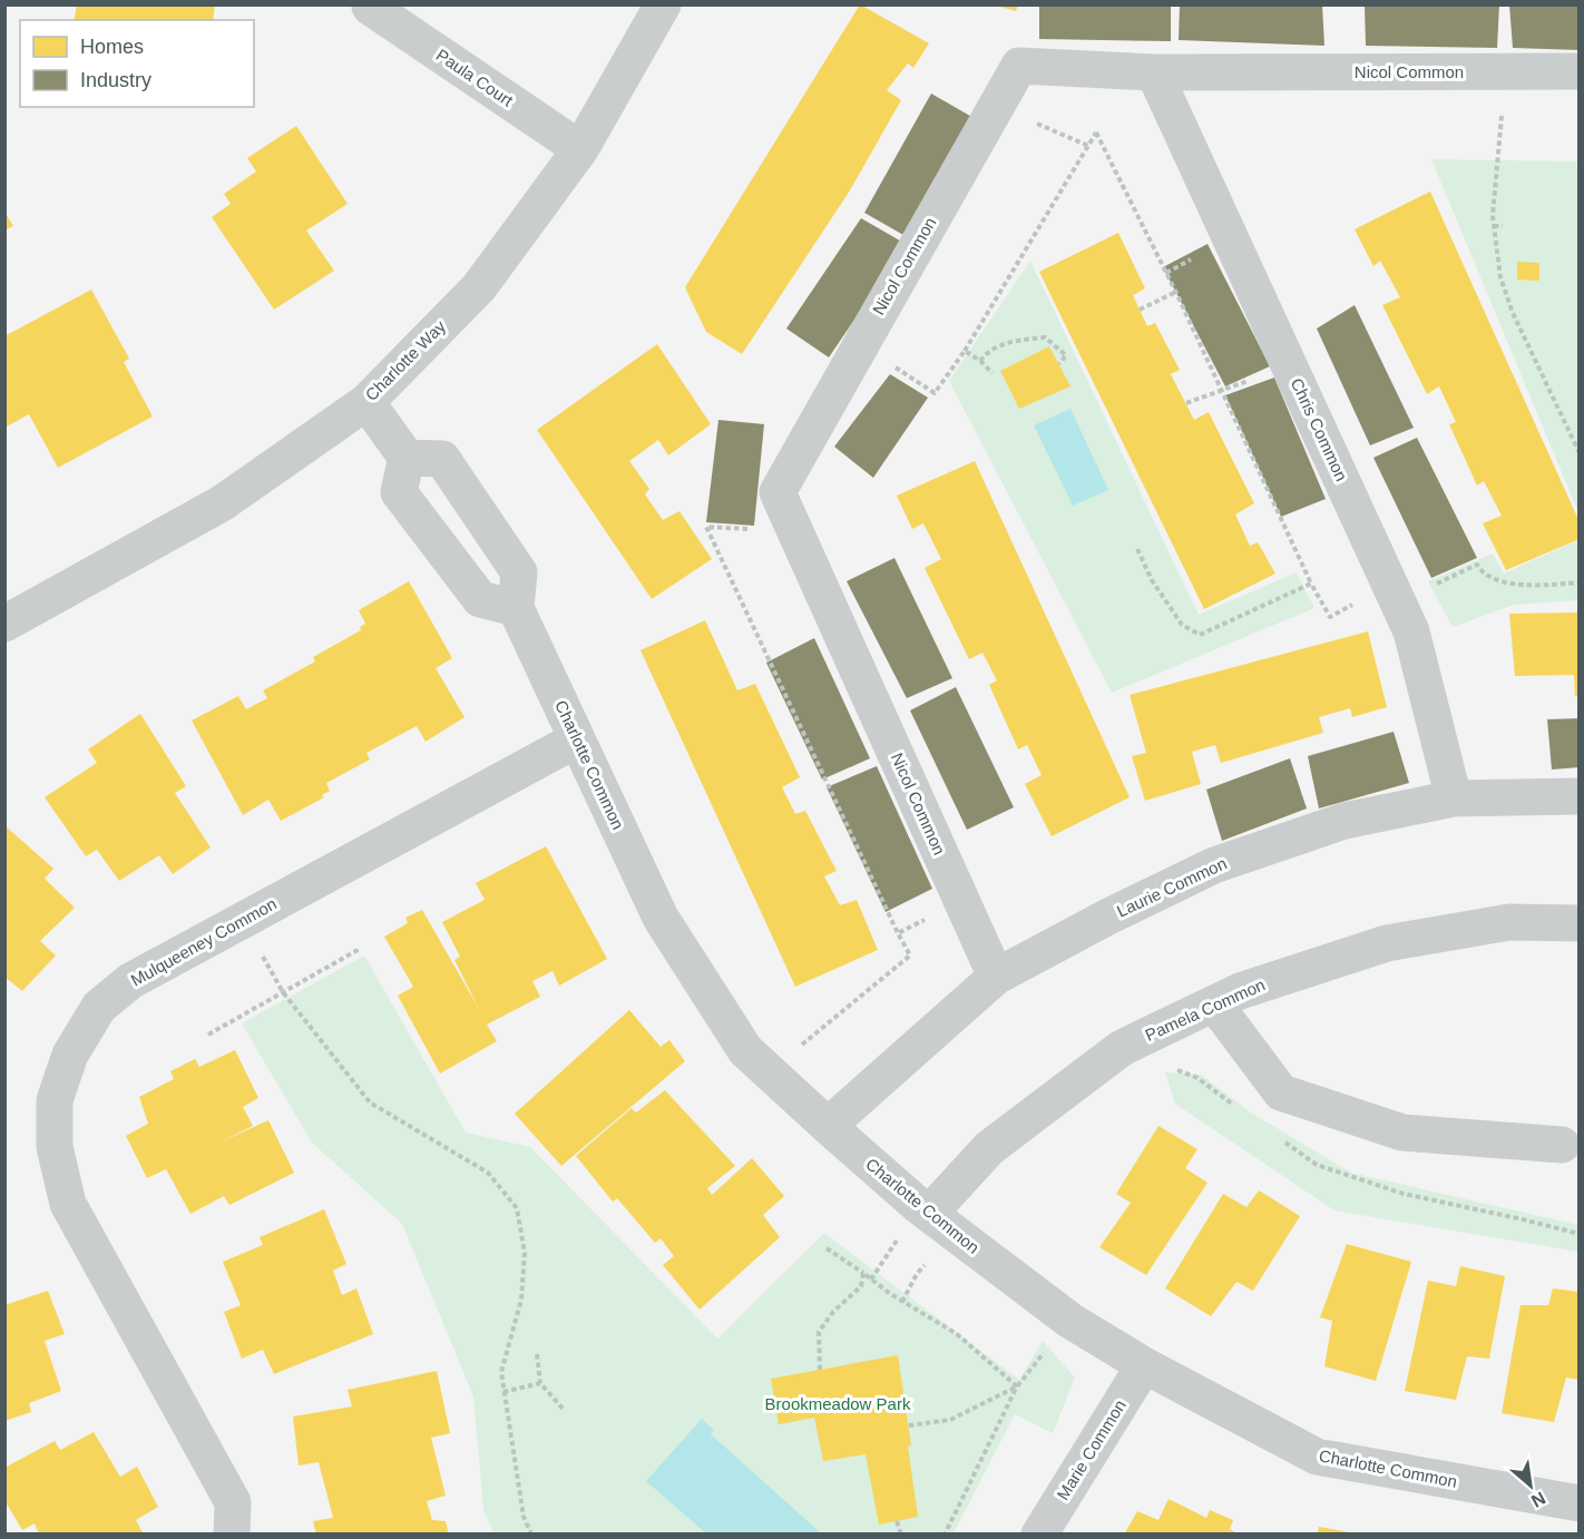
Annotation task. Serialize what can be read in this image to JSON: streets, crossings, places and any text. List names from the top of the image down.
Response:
{
  "streets": {
    "street": [
      "Nicol Common",
      "Paula Court",
      "Charlotte Way",
      "Chris Common",
      "Charlotte Common",
      "Laurie Common",
      "Mulqueeney Common",
      "Pamela Common",
      "Marie Common"
    ]
  },
  "crossings": [
    ["Nicol Common", "Chris Common"],
    ["Nicol Common", "Laurie Common"],
    ["Paula Court", "Charlotte Way"],
    ["Chris Common", "Laurie Common"],
    ["Charlotte Common", "Laurie Common"],
    ["Charlotte Common", "Mulqueeney Common"],
    ["Charlotte Common", "Pamela Common"],
    ["Charlotte Common", "Marie Common"]
  ],
  "parks": ["Brookmeadow Park"],
  "legend": ["Homes", "Industry"],
  "north": "bottom right"
}
